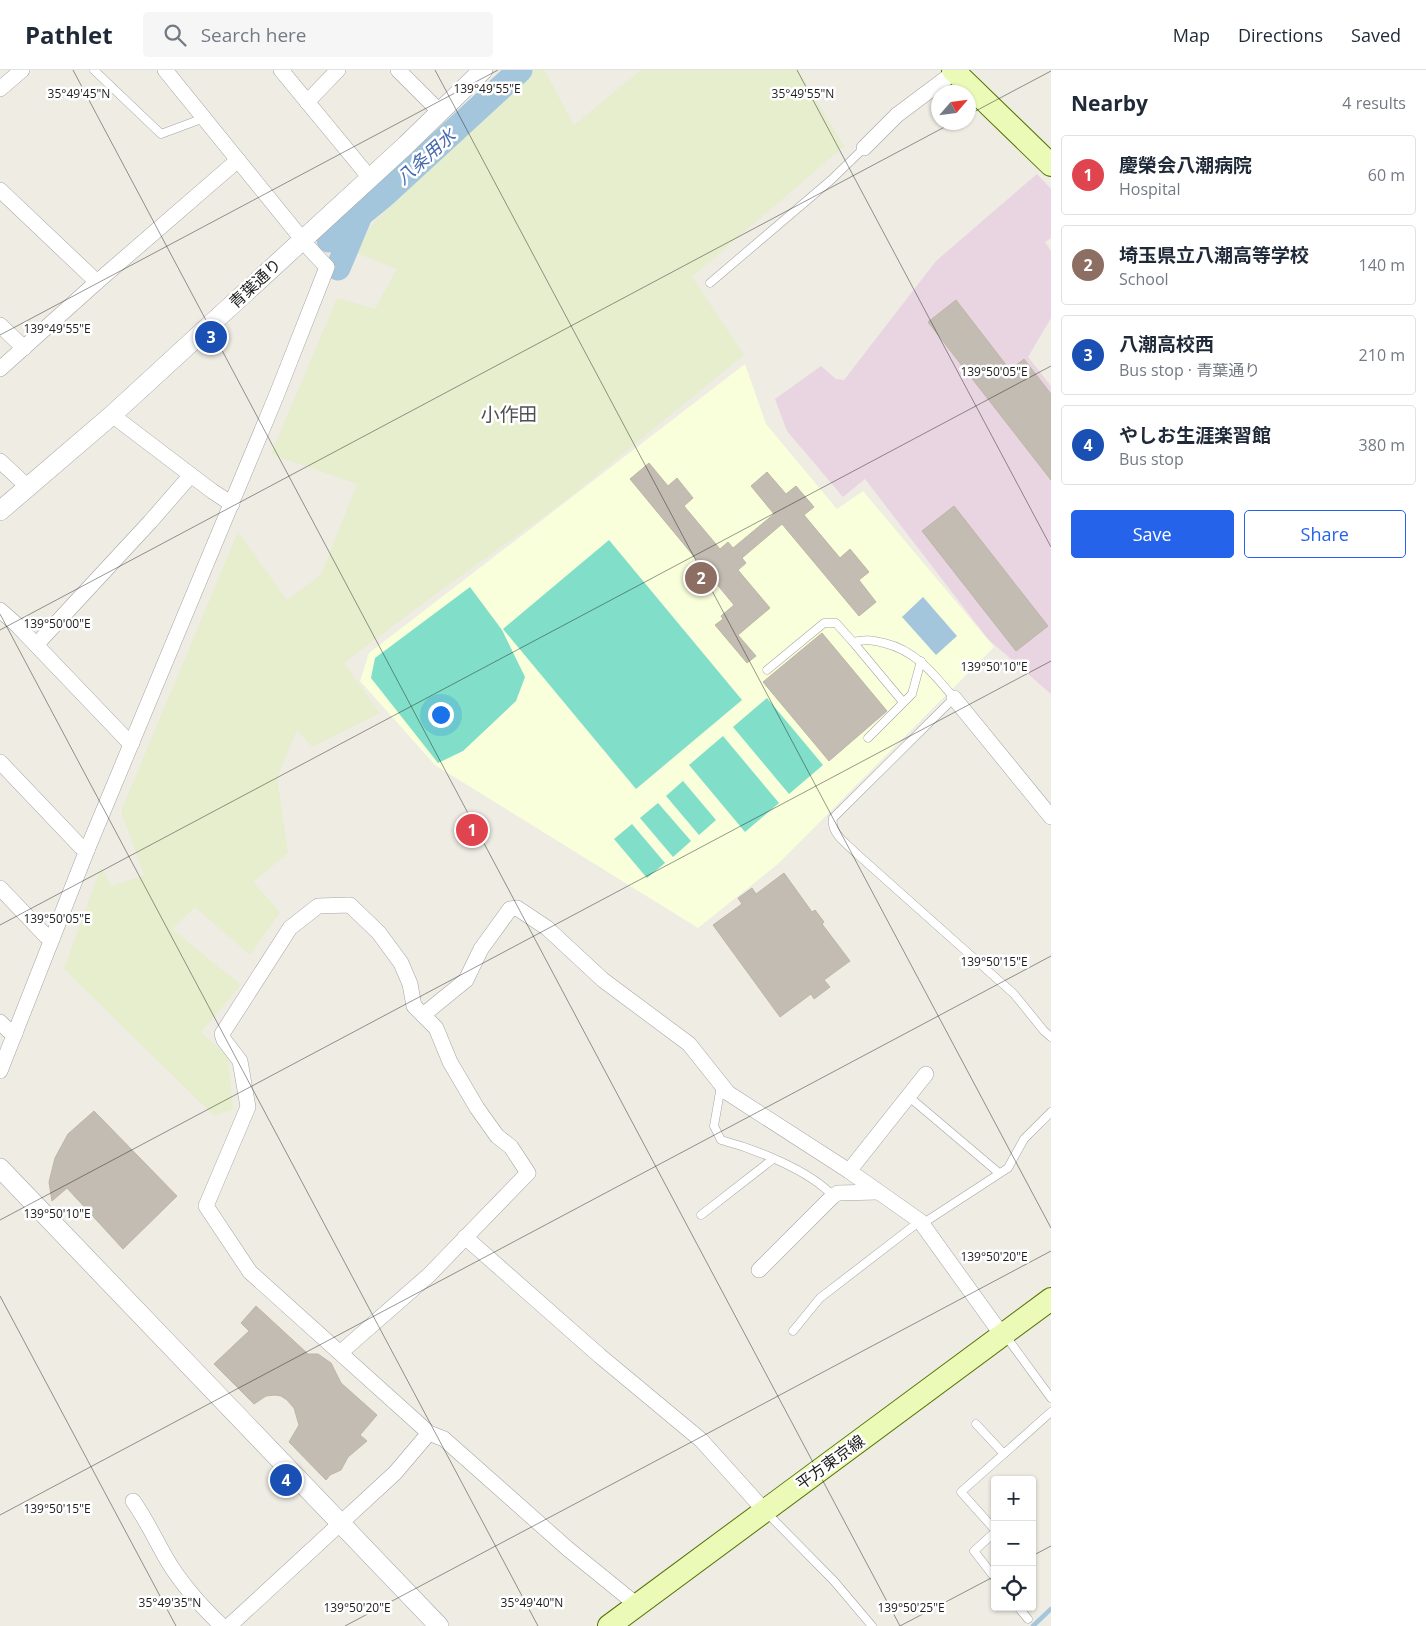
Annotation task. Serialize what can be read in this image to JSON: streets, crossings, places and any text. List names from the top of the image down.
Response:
{
  "streets": {
    "main road": ["平方東京線"],
    "street": ["青葉通り"]
  },
  "districts": ["小作田"],
  "water": ["八条用水"],
  "north": "top right",
  "page": {
    "header": "Pathlet",
    "search": "Search here",
    "nav": ["Map", "Directions", "Saved"],
    "heading": ["Nearby", "4 results"],
    "list": [
      {
        "mark": "1",
        "name": "慶榮会八潮病院",
        "note": "Hospital",
        "value": "60 m"
      },
      {
        "mark": "2",
        "name": "埼玉県立八潮高等学校",
        "note": "School",
        "value": "140 m"
      },
      {
        "mark": "3",
        "name": "八潮高校西",
        "note": "Bus stop · 青葉通り",
        "value": "210 m"
      },
      {
        "mark": "4",
        "name": "やしお生涯楽習館",
        "note": "Bus stop",
        "value": "380 m"
      }
    ],
    "pins": [
      "3",
      "2",
      "1",
      "4"
    ],
    "buttons": ["Save", "Share"],
    "map_buttons": ["+", "−"]
  },
  "coordinates": [
    "139°49'55\"E",
    "35°49'45\"N",
    "35°49'55\"N",
    "139°50'05\"E",
    "139°50'00\"E",
    "139°50'10\"E",
    "139°50'15\"E",
    "139°50'20\"E",
    "35°49'35\"N",
    "35°49'40\"N",
    "139°50'25\"E"
  ]
}
